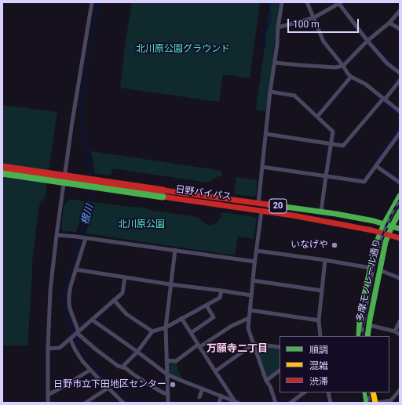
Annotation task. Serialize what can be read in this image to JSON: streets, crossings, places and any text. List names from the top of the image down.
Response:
{
  "streets": {
    "main road": ["日野バイパス", "20", "多摩モノレール通り"]
  },
  "crossings": [
    ["日野バイパス", "多摩モノレール通り"]
  ],
  "districts": ["万願寺二丁目"],
  "water": ["根川"],
  "parks": ["北川原公園グラウンド", "北川原公園"],
  "places": ["いなげや", "日野市立下田地区センター"],
  "legend": ["順調", "混雑", "渋滞"],
  "scale_bar": "100 m"
}
